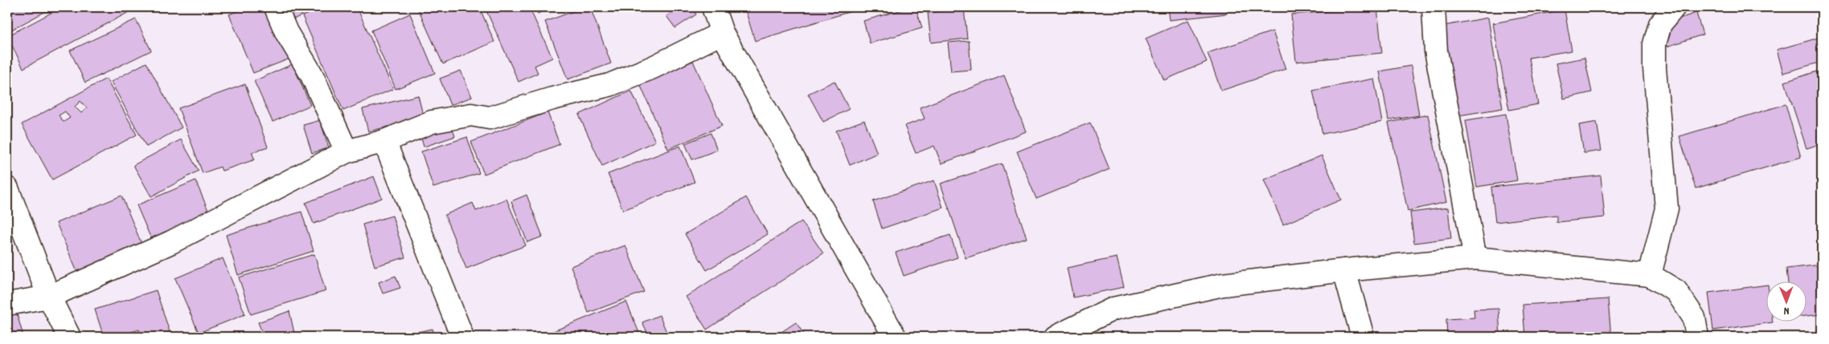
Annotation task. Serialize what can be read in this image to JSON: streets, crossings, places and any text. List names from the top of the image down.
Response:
{
  "north": "bottom"
}
